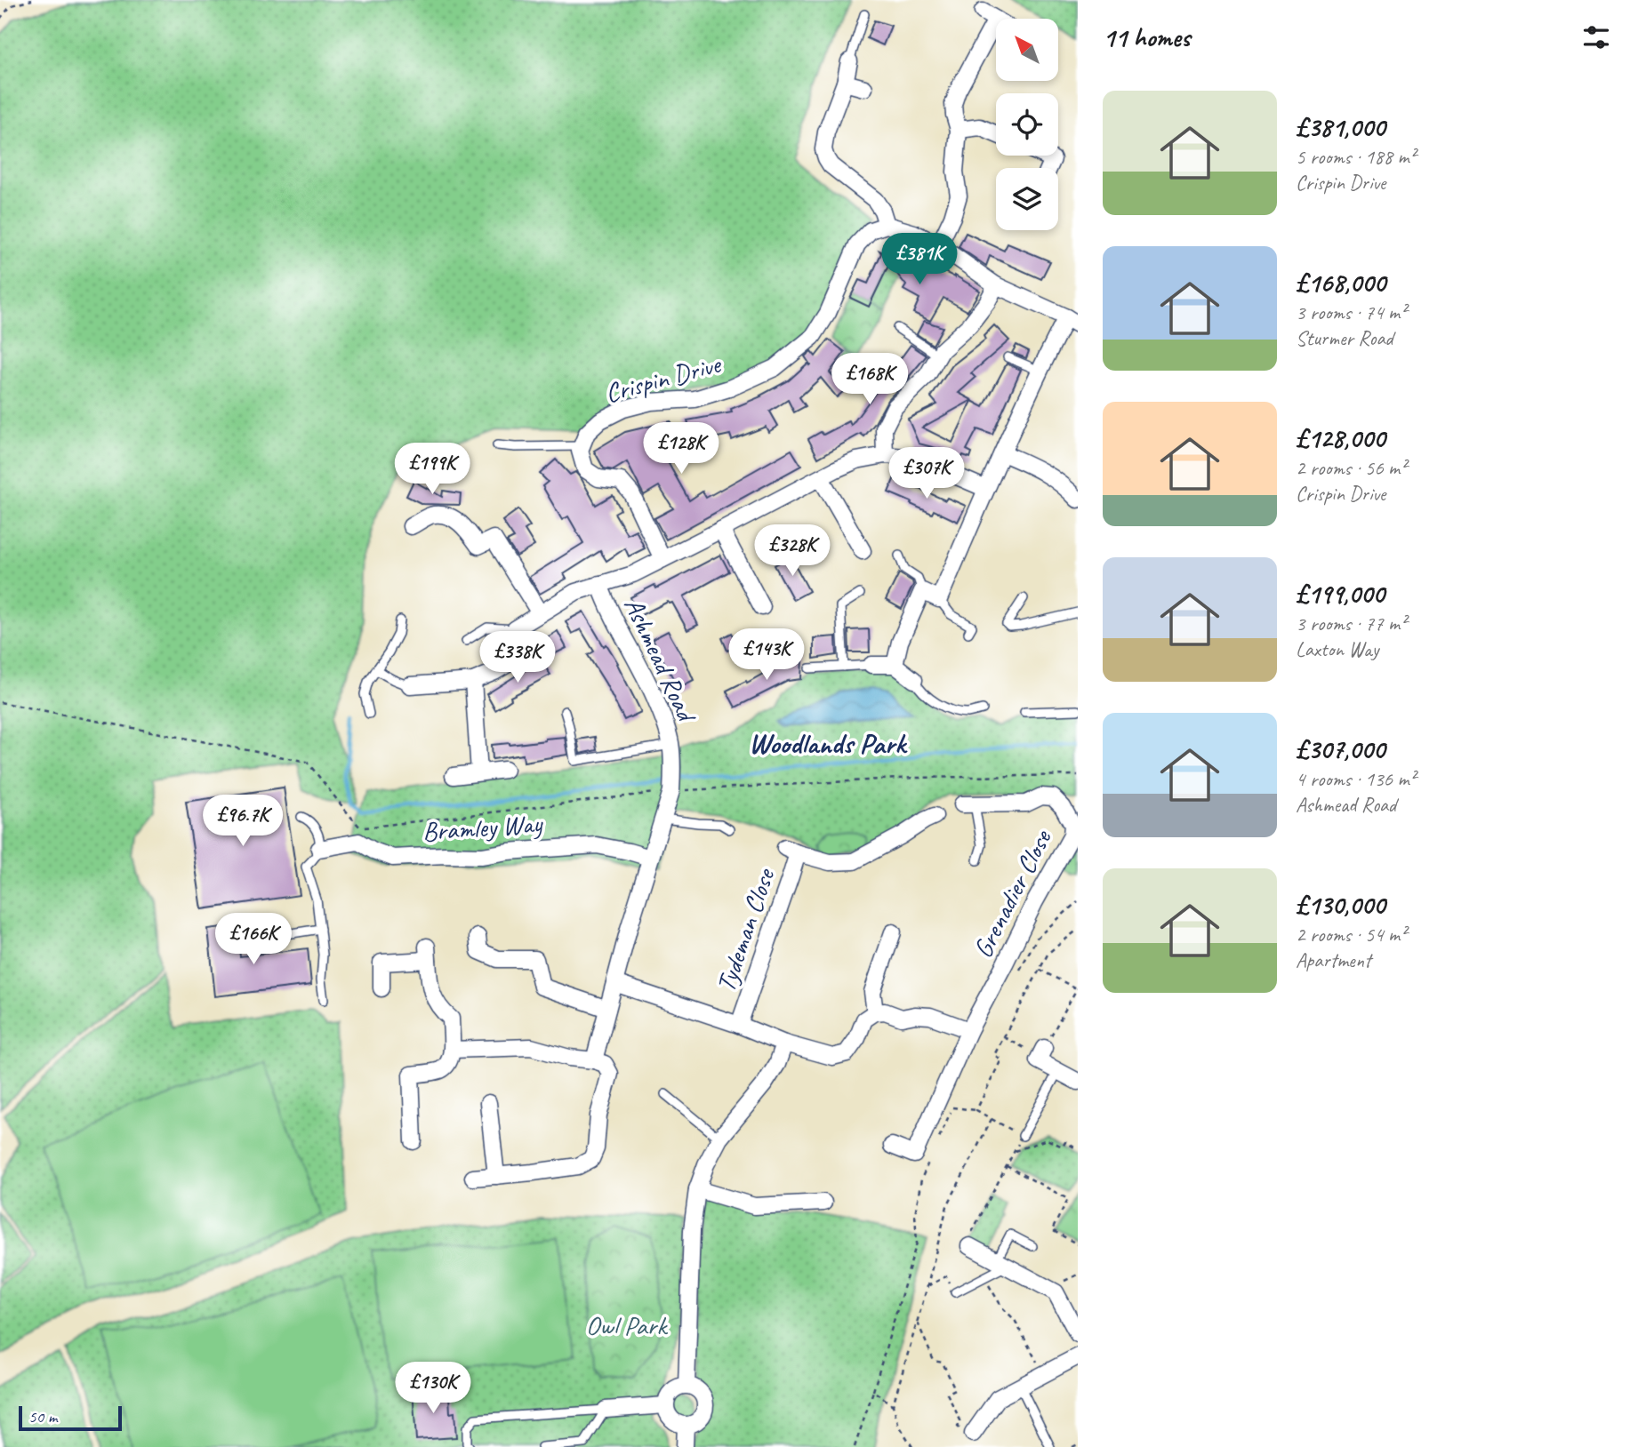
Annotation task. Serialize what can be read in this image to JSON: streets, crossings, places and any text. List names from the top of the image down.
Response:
{
  "streets": {
    "street": [
      "Crispin Drive",
      "Ashmead Road",
      "Bramley Way",
      "Grenadier Close",
      "Tydeman Close"
    ]
  },
  "crossings": [
    ["Ashmead Road", "Bramley Way"]
  ],
  "districts": ["Woodlands Park"],
  "parks": ["Owl Park"],
  "scale_bar": "50 m",
  "north": "top left",
  "page": {
    "heading": "11 homes",
    "list": [
      {
        "name": "£381,000",
        "note": "5 rooms · 188 m² · Crispin Drive"
      },
      {
        "name": "£168,000",
        "note": "3 rooms · 74 m² · Sturmer Road"
      },
      {
        "name": "£128,000",
        "note": "2 rooms · 56 m² · Crispin Drive"
      },
      {
        "name": "£199,000",
        "note": "3 rooms · 77 m² · Laxton Way"
      },
      {
        "name": "£307,000",
        "note": "4 rooms · 136 m² · Ashmead Road"
      },
      {
        "name": "£130,000",
        "note": "2 rooms · 54 m² · Apartment"
      }
    ],
    "price": [
      "£381K",
      "£168K",
      "£128K",
      "£199K",
      "£307K",
      "£328K",
      "£143K",
      "£338K",
      "£96.7K",
      "£166K",
      "£130K"
    ],
    "scale": "50 m"
  }
}
